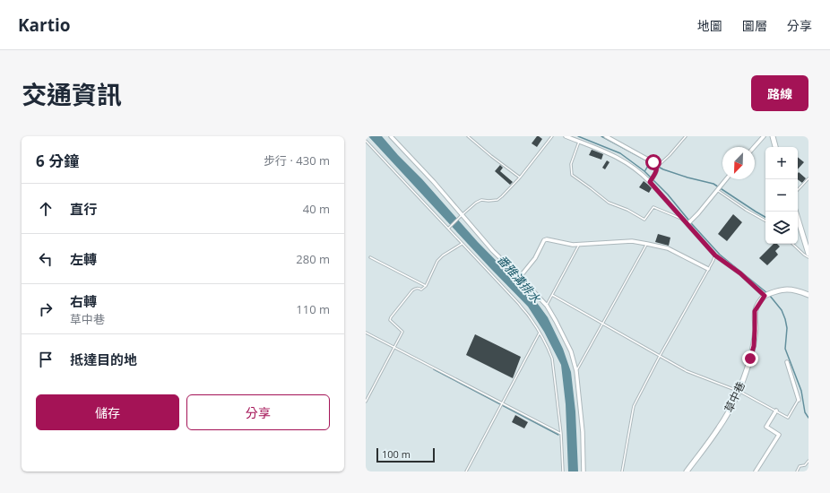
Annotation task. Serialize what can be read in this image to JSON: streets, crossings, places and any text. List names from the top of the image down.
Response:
{
  "streets": {
    "street": ["草中巷"]
  },
  "water": ["番雅溝排水"],
  "scale_bar": "100 m",
  "north": "bottom left",
  "page": {
    "header": "Kartio",
    "nav": ["地圖", "圖層", "分享"],
    "title": "交通資訊",
    "buttons": [
      "路線",
      ["儲存", "分享"]
    ],
    "heading": ["6 分鐘", "步行 · 430 m"],
    "map_buttons": ["+", "−"],
    "list": [
      ["直行", "40 m"],
      ["左轉", "280 m"],
      ["右轉", "草中巷", "110 m"],
      "抵達目的地"
    ],
    "scale": "100 m"
  }
}
